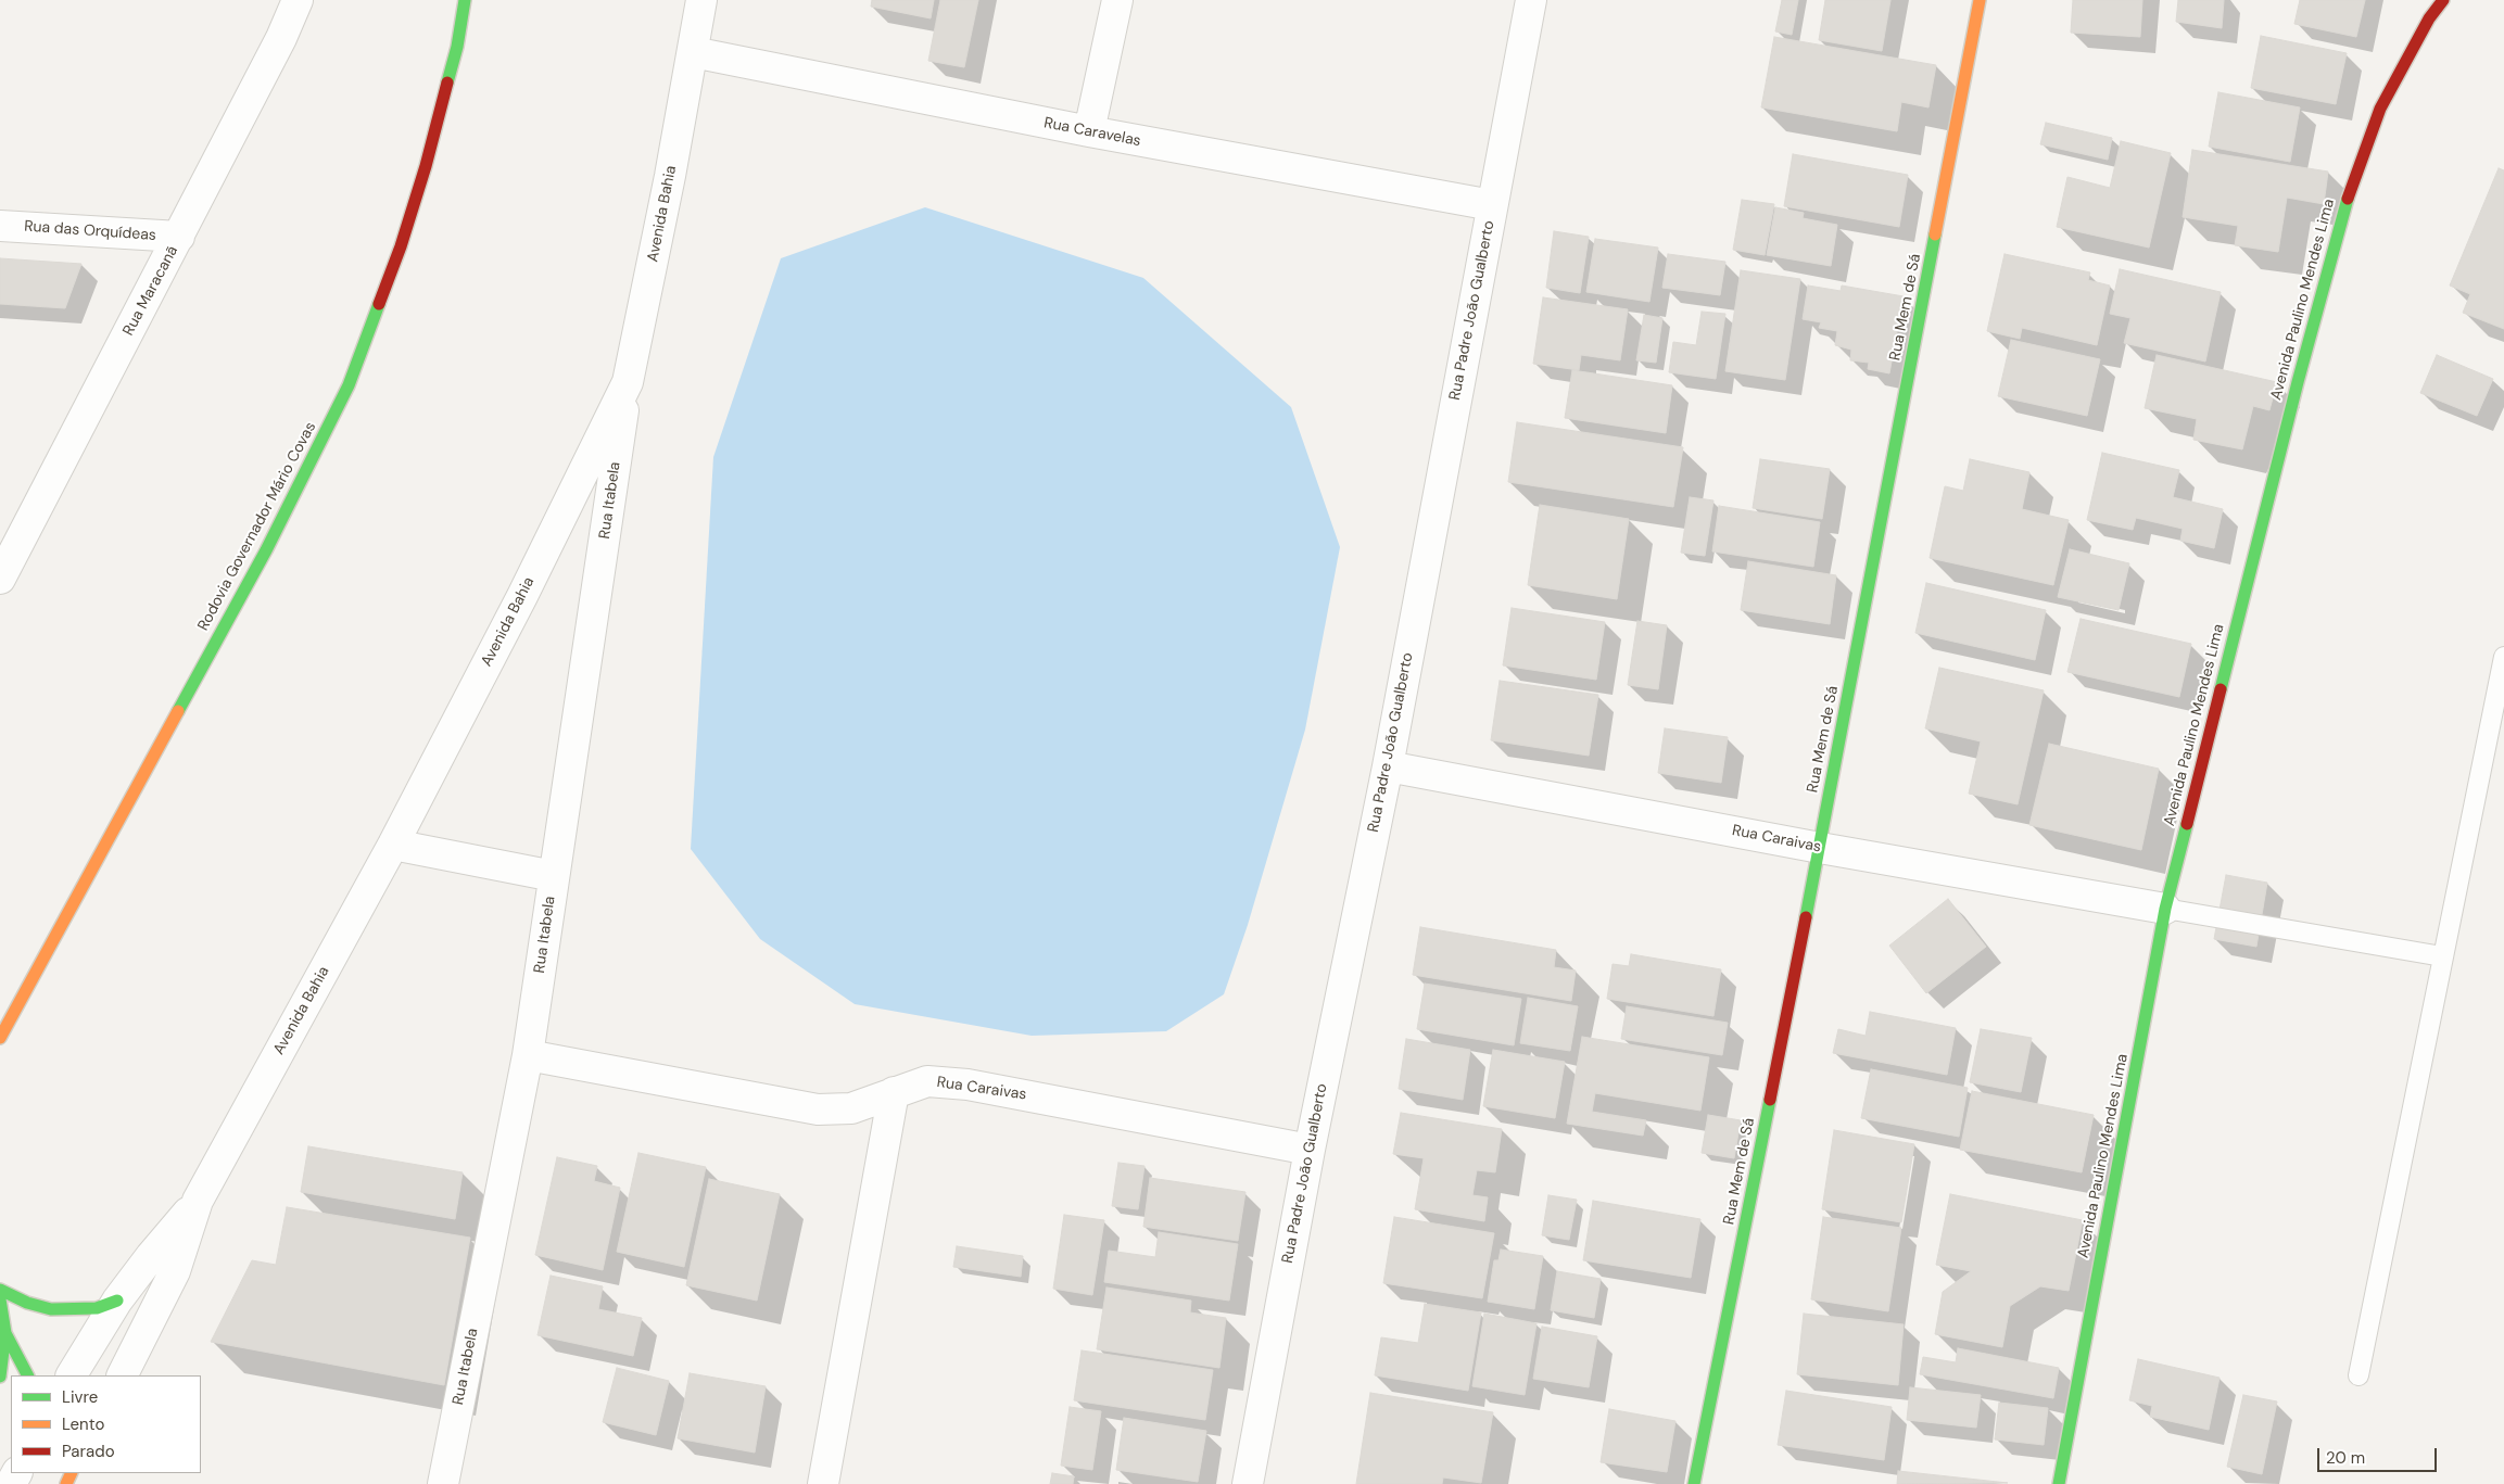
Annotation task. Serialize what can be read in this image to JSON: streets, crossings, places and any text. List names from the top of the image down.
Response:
{
  "streets": {
    "main road": ["Avenida Paulino Mendes Lima", "Rua Mem de Sá", "Rodovia Governador Mário Covas"],
    "street": [
      "Rua Caravelas",
      "Avenida Bahia",
      "Rua das Orquídeas",
      "Rua Maracanã",
      "Rua Padre João Gualberto",
      "Rua Itabela",
      "Rua Caraivas"
    ]
  },
  "crossings": [
    ["Rua Caravelas", "Avenida Bahia"],
    ["Rua Caravelas", "Rua Padre João Gualberto"],
    ["Avenida Bahia", "Rua Itabela"],
    ["Rua das Orquídeas", "Rua Maracanã"],
    ["Avenida Paulino Mendes Lima", "Rua Caraivas"],
    ["Rua Mem de Sá", "Rua Caraivas"],
    ["Rua Padre João Gualberto", "Rua Caraivas"],
    ["Rua Itabela", "Rua Caraivas"]
  ],
  "legend": ["Livre", "Lento", "Parado"],
  "scale_bar": "20 m"
}
